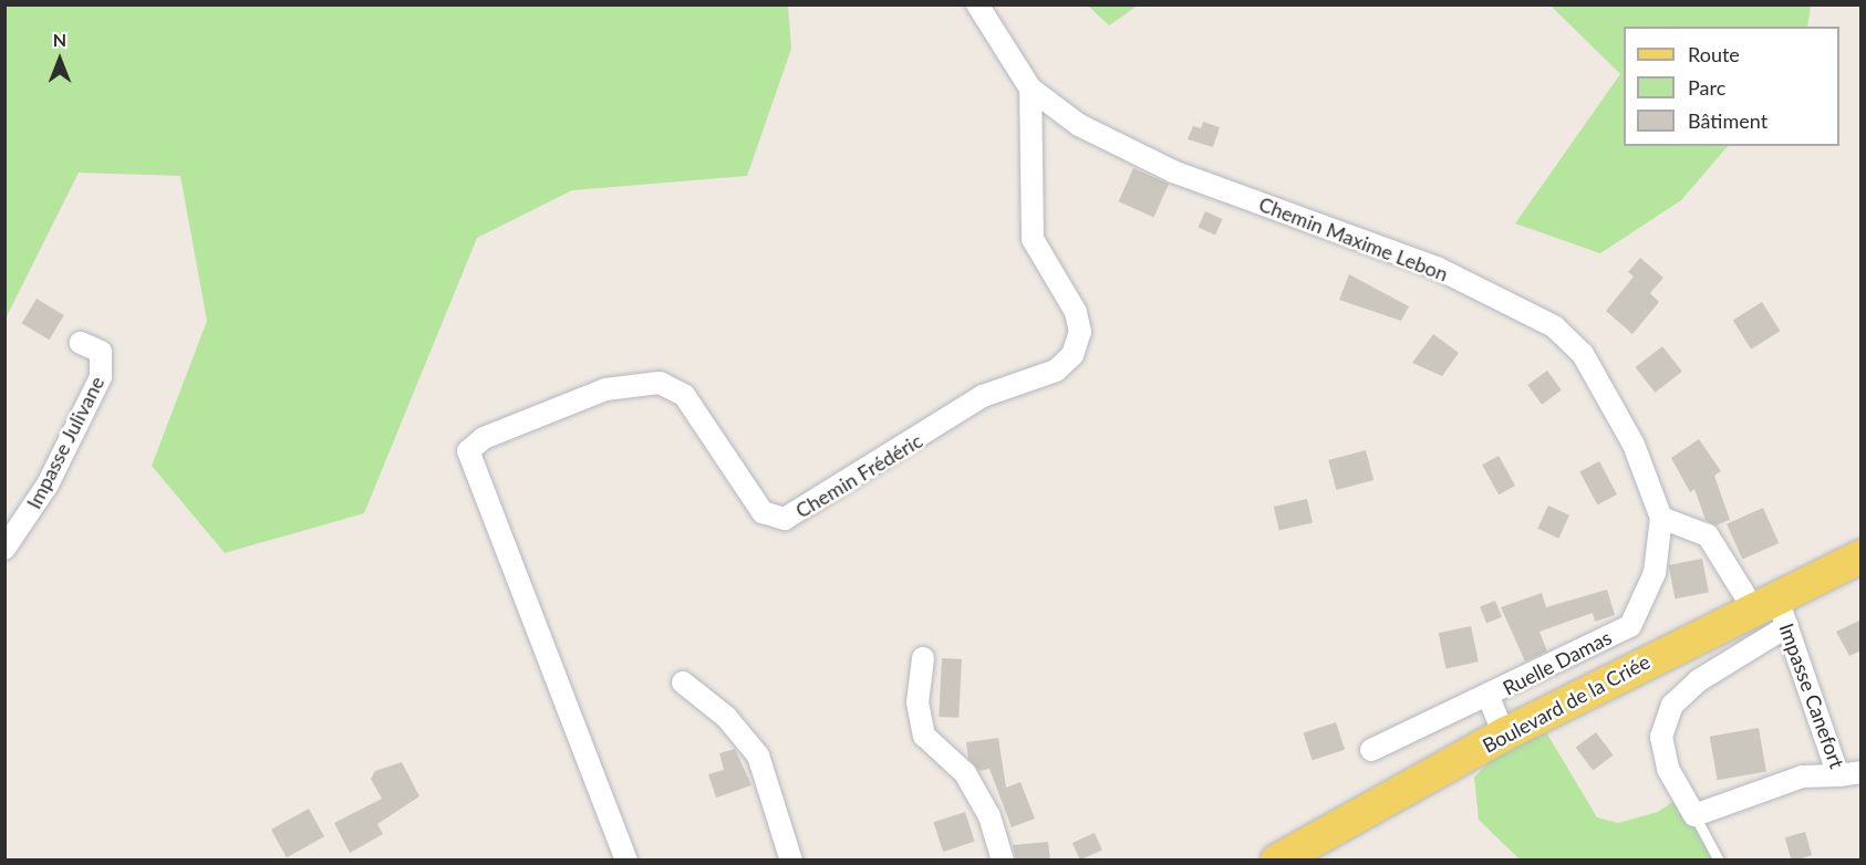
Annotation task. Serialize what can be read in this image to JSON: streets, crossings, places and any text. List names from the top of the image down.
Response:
{
  "streets": {
    "main road": ["Boulevard de la Criée"],
    "street": [
      "Chemin Maxime Lebon",
      "Impasse Julivane",
      "Chemin Frédéric",
      "Ruelle Damas",
      "Impasse Canefort"
    ]
  },
  "crossings": [
    ["Chemin Maxime Lebon", "Chemin Frédéric"],
    ["Chemin Maxime Lebon", "Ruelle Damas"],
    ["Impasse Canefort", "Boulevard de la Criée"]
  ],
  "legend": ["Route", "Parc", "Bâtiment"],
  "north": "top"
}
